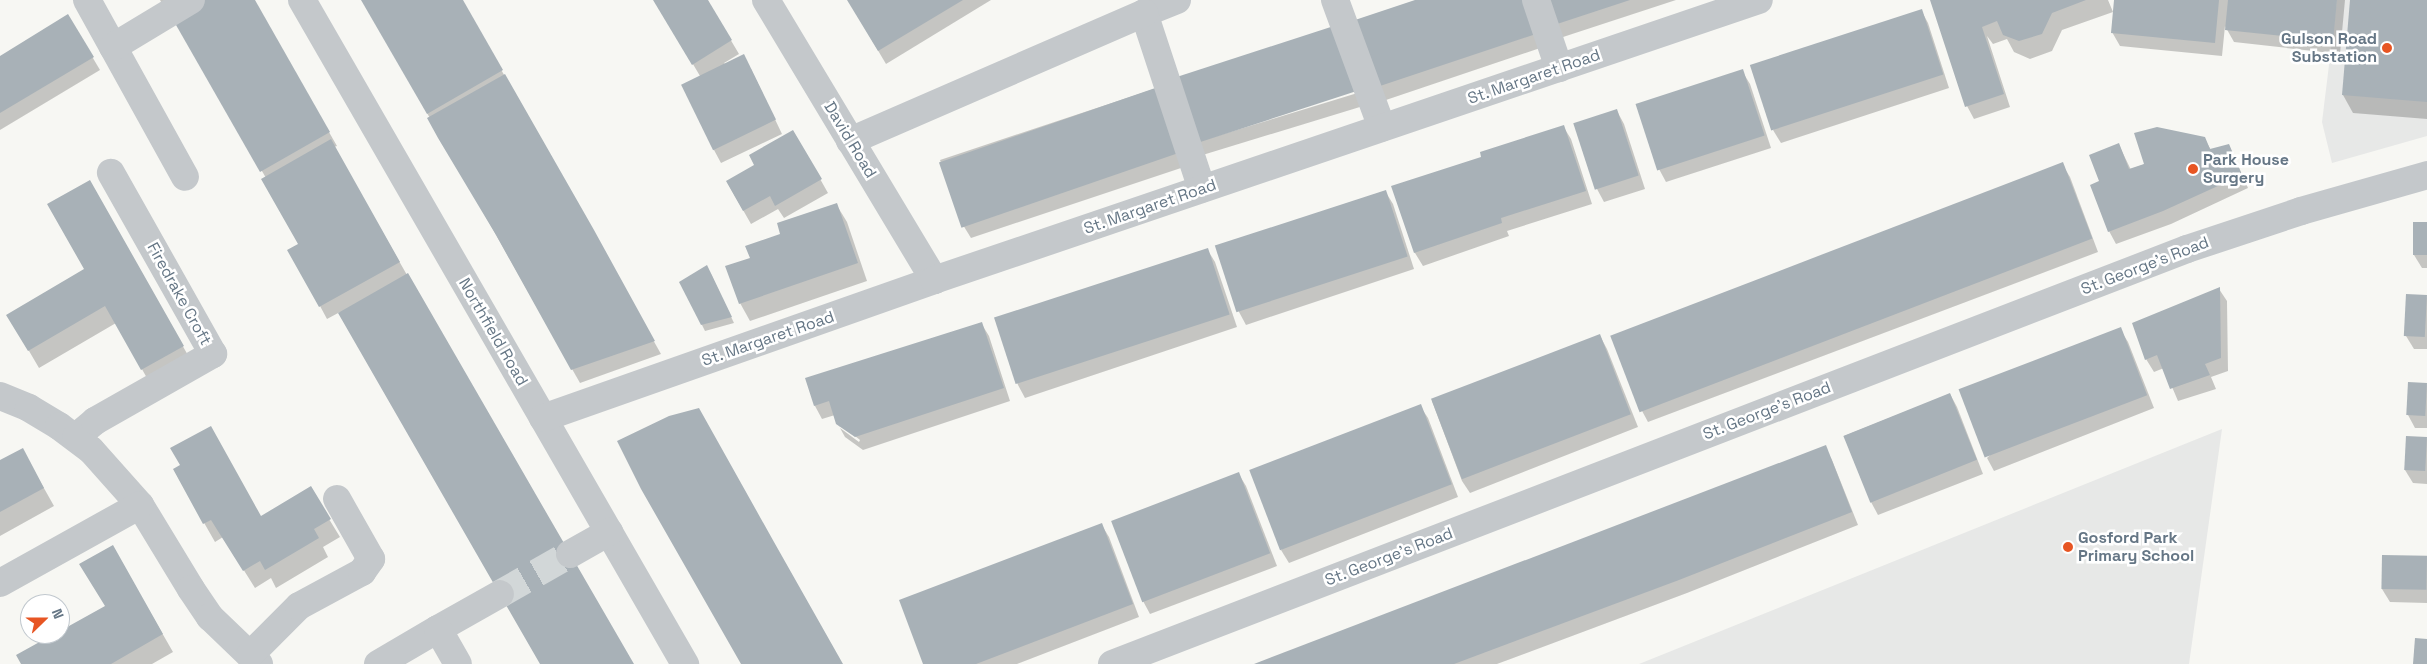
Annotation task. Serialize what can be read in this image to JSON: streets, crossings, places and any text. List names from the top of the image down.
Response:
{
  "streets": {
    "street": [
      "St. Margaret Road",
      "David Road",
      "St. George's Road",
      "Firedrake Croft",
      "Northfield Road"
    ]
  },
  "crossings": [
    ["St. Margaret Road", "David Road"],
    ["St. Margaret Road", "Northfield Road"]
  ],
  "places": ["Gulson Road Substation", "Park House Surgery", "Gosford Park Primary School"],
  "north": "right"
}
